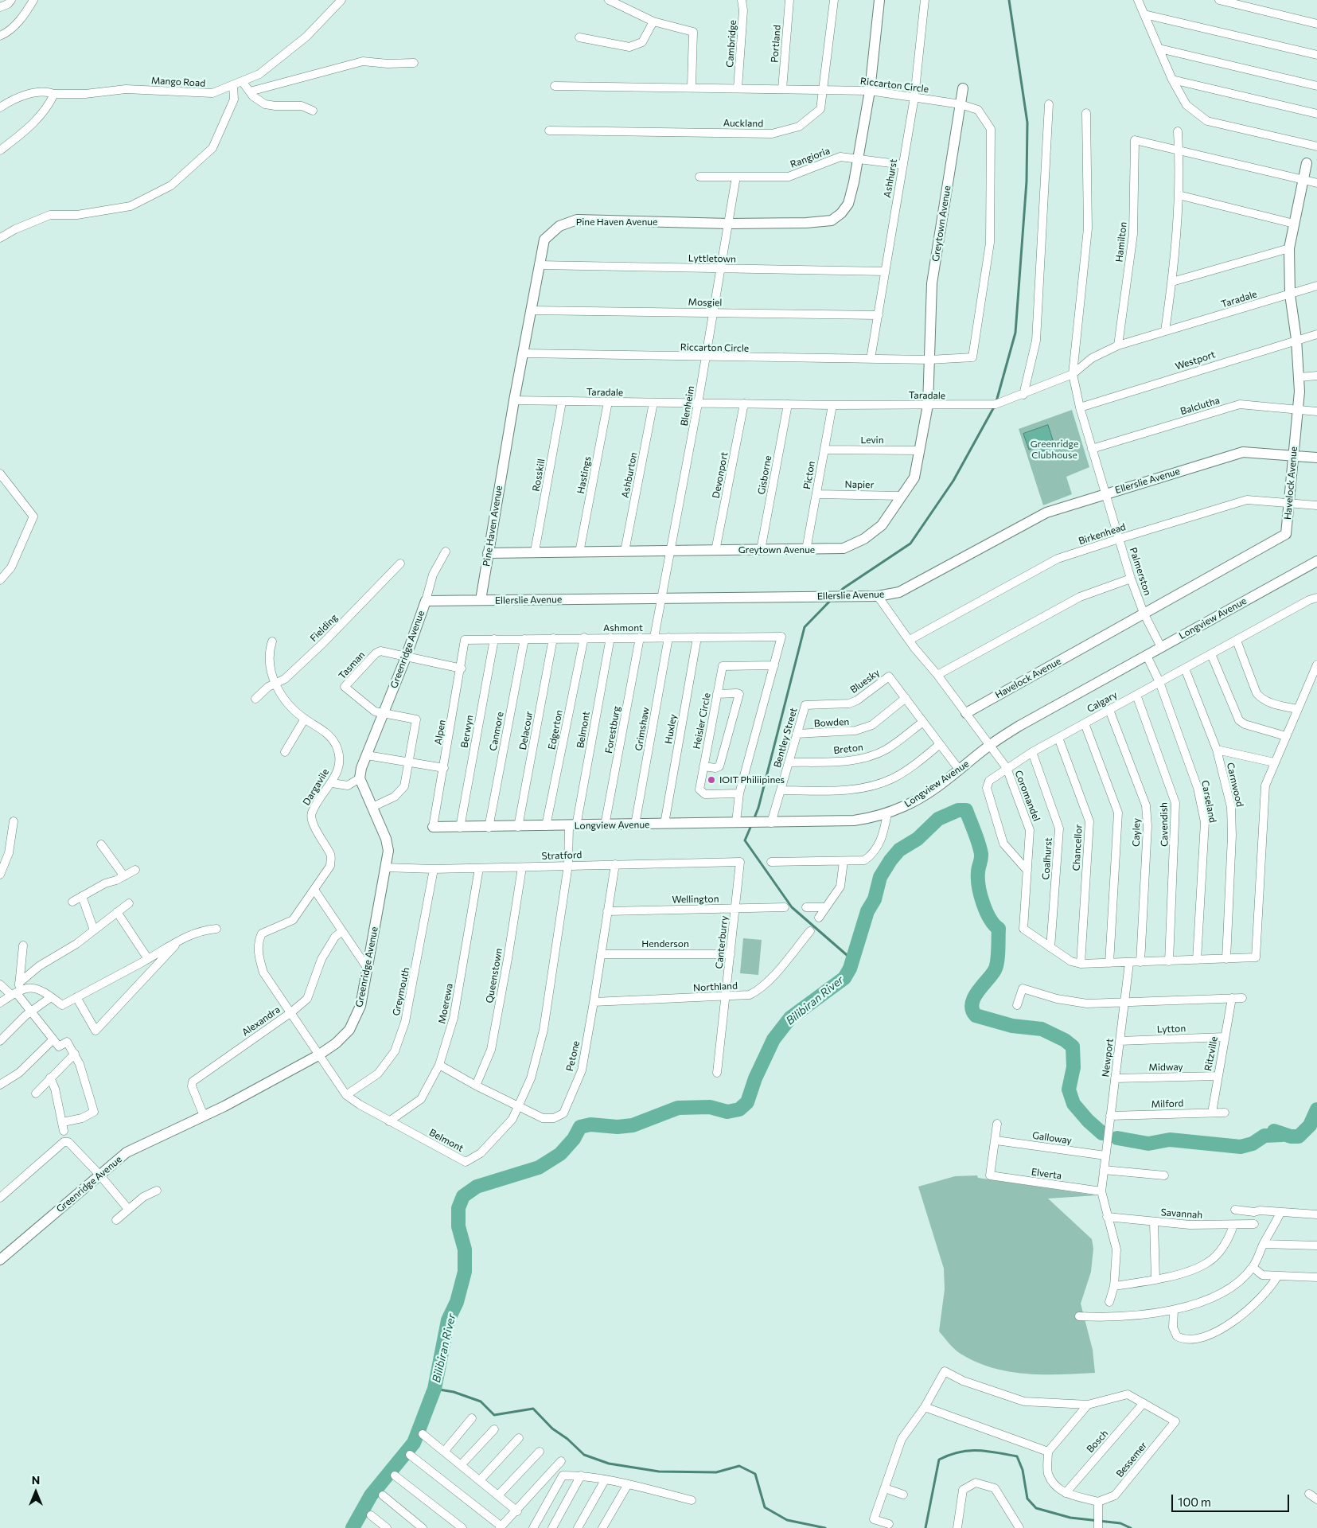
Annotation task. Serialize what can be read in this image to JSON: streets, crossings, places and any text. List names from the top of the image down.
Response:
{
  "streets": {
    "street": [
      "Cambridge",
      "Portland",
      "Mango Road",
      "Riccarton Circle",
      "Auckland",
      "Rangioria",
      "Ashhurst",
      "Pine Haven Avenue",
      "Greytown Avenue",
      "Hamilton",
      "Lyttletown",
      "Taradale",
      "Mosgiel",
      "Westport",
      "Blenheim",
      "Balclutha",
      "Levin",
      "Rosskill",
      "Hastings",
      "Ashburton",
      "Devonport",
      "Gisborne",
      "Picton",
      "Ellerslie Avenue",
      "Havelock Avenue",
      "Napier",
      "Birkenhead",
      "Palmerston",
      "Longview Avenue",
      "Fielding",
      "Ashmont",
      "Greenridge Avenue",
      "Tasman",
      "Bluesky",
      "Calgary",
      "Heisler Circle",
      "Bowden",
      "Grimshaw",
      "Huxley",
      "Edgerton",
      "Belmont",
      "Forestburg",
      "Delacour",
      "Berwyn",
      "Canmore",
      "Alpen",
      "Bentley Street",
      "Breton",
      "Carnwood",
      "Dargavile",
      "Coromandel",
      "Carseland",
      "Cavendish",
      "Cayley",
      "Chancellor",
      "Stratford",
      "Coalhurst",
      "Wellington",
      "Canterburry",
      "Henderson",
      "Queenstown",
      "Northland",
      "Greymouth",
      "Moerewa",
      "Alexandra",
      "Lytton",
      "Ritzville",
      "Petone",
      "Newport",
      "Midway",
      "Milford",
      "Galloway",
      "Elverta",
      "Savannah",
      "Bosch",
      "Bessemer"
    ]
  },
  "crossings": [
    ["Cambridge", "Riccarton Circle"],
    ["Portland", "Riccarton Circle"],
    ["Riccarton Circle", "Auckland"],
    ["Riccarton Circle", "Ashhurst"],
    ["Riccarton Circle", "Pine Haven Avenue"],
    ["Riccarton Circle", "Greytown Avenue"],
    ["Riccarton Circle", "Blenheim"],
    ["Rangioria", "Ashhurst"],
    ["Rangioria", "Pine Haven Avenue"],
    ["Rangioria", "Blenheim"],
    ["Ashhurst", "Lyttletown"],
    ["Ashhurst", "Mosgiel"],
    ["Pine Haven Avenue", "Greytown Avenue"],
    ["Pine Haven Avenue", "Lyttletown"],
    ["Pine Haven Avenue", "Taradale"],
    ["Pine Haven Avenue", "Mosgiel"],
    ["Pine Haven Avenue", "Blenheim"],
    ["Pine Haven Avenue", "Ellerslie Avenue"],
    ["Greytown Avenue", "Taradale"],
    ["Greytown Avenue", "Blenheim"],
    ["Greytown Avenue", "Levin"],
    ["Greytown Avenue", "Rosskill"],
    ["Greytown Avenue", "Hastings"],
    ["Greytown Avenue", "Ashburton"],
    ["Greytown Avenue", "Devonport"],
    ["Greytown Avenue", "Gisborne"],
    ["Greytown Avenue", "Picton"],
    ["Greytown Avenue", "Napier"],
    ["Hamilton", "Taradale"],
    ["Lyttletown", "Blenheim"],
    ["Taradale", "Blenheim"],
    ["Taradale", "Rosskill"],
    ["Taradale", "Hastings"],
    ["Taradale", "Ashburton"],
    ["Taradale", "Devonport"],
    ["Taradale", "Gisborne"],
    ["Taradale", "Picton"],
    ["Taradale", "Havelock Avenue"],
    ["Taradale", "Palmerston"],
    ["Mosgiel", "Blenheim"],
    ["Westport", "Havelock Avenue"],
    ["Westport", "Palmerston"],
    ["Blenheim", "Ellerslie Avenue"],
    ["Blenheim", "Ashmont"],
    ["Balclutha", "Havelock Avenue"],
    ["Balclutha", "Palmerston"],
    ["Levin", "Picton"],
    ["Picton", "Napier"],
    ["Ellerslie Avenue", "Havelock Avenue"],
    ["Ellerslie Avenue", "Palmerston"],
    ["Ellerslie Avenue", "Greenridge Avenue"],
    ["Ellerslie Avenue", "Coromandel"],
    ["Havelock Avenue", "Birkenhead"],
    ["Havelock Avenue", "Palmerston"],
    ["Havelock Avenue", "Coromandel"],
    ["Birkenhead", "Palmerston"],
    ["Birkenhead", "Coromandel"],
    ["Palmerston", "Longview Avenue"],
    ["Longview Avenue", "Grimshaw"],
    ["Longview Avenue", "Huxley"],
    ["Longview Avenue", "Edgerton"],
    ["Longview Avenue", "Belmont"],
    ["Longview Avenue", "Forestburg"],
    ["Longview Avenue", "Delacour"],
    ["Longview Avenue", "Berwyn"],
    ["Longview Avenue", "Canmore"],
    ["Longview Avenue", "Alpen"],
    ["Longview Avenue", "Bentley Street"],
    ["Longview Avenue", "Coromandel"],
    ["Longview Avenue", "Carseland"],
    ["Fielding", "Dargavile"],
    ["Ashmont", "Heisler Circle"],
    ["Ashmont", "Grimshaw"],
    ["Ashmont", "Huxley"],
    ["Ashmont", "Edgerton"],
    ["Ashmont", "Belmont"],
    ["Ashmont", "Forestburg"],
    ["Ashmont", "Delacour"],
    ["Ashmont", "Berwyn"],
    ["Ashmont", "Canmore"],
    ["Ashmont", "Alpen"],
    ["Greenridge Avenue", "Tasman"],
    ["Greenridge Avenue", "Belmont"],
    ["Greenridge Avenue", "Stratford"],
    ["Greenridge Avenue", "Alexandra"],
    ["Tasman", "Alpen"],
    ["Bluesky", "Bowden"],
    ["Bluesky", "Bentley Street"],
    ["Calgary", "Carnwood"],
    ["Calgary", "Coromandel"],
    ["Calgary", "Carseland"],
    ["Calgary", "Cavendish"],
    ["Calgary", "Cayley"],
    ["Calgary", "Chancellor"],
    ["Calgary", "Coalhurst"],
    ["Bowden", "Bentley Street"],
    ["Belmont", "Dargavile"],
    ["Belmont", "Stratford"],
    ["Belmont", "Greymouth"],
    ["Belmont", "Moerewa"],
    ["Belmont", "Alexandra"],
    ["Belmont", "Petone"],
    ["Bentley Street", "Breton"],
    ["Carnwood", "Coromandel"],
    ["Coromandel", "Carseland"],
    ["Coromandel", "Cavendish"],
    ["Coromandel", "Cayley"],
    ["Coromandel", "Chancellor"],
    ["Coromandel", "Coalhurst"],
    ["Coromandel", "Newport"],
    ["Stratford", "Canterburry"],
    ["Stratford", "Queenstown"],
    ["Stratford", "Greymouth"],
    ["Stratford", "Moerewa"],
    ["Stratford", "Petone"],
    ["Wellington", "Canterburry"],
    ["Wellington", "Petone"],
    ["Canterburry", "Henderson"],
    ["Canterburry", "Northland"],
    ["Henderson", "Petone"],
    ["Queenstown", "Petone"],
    ["Northland", "Petone"],
    ["Moerewa", "Petone"],
    ["Lytton", "Ritzville"],
    ["Lytton", "Newport"],
    ["Ritzville", "Midway"],
    ["Ritzville", "Milford"],
    ["Newport", "Midway"],
    ["Newport", "Milford"],
    ["Newport", "Galloway"],
    ["Newport", "Elverta"],
    ["Newport", "Savannah"],
    ["Galloway", "Elverta"],
    ["Bosch", "Bessemer"]
  ],
  "water": ["Bilibiran River"],
  "parks": ["Greenridge Clubhouse"],
  "places": ["IOIT Philiipines"],
  "scale_bar": "100 m",
  "north": "top"
}
